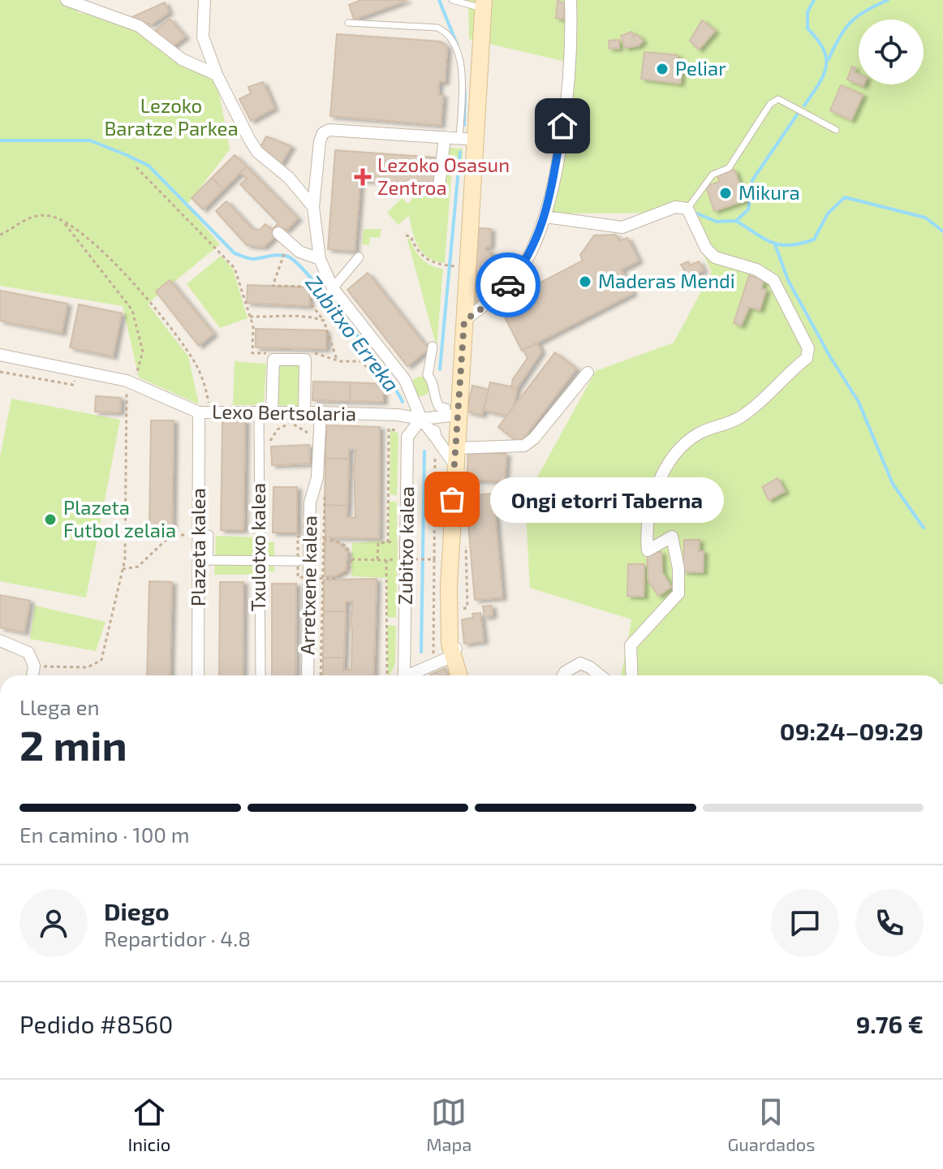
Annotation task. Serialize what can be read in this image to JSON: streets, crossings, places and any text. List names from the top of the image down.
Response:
{
  "streets": {
    "street": [
      "Lexo Bertsolaria",
      "Zubitxo kalea",
      "Plazeta kalea",
      "Txulotxo kalea",
      "Arretxene kalea"
    ]
  },
  "crossings": [
    ["Lexo Bertsolaria", "Zubitxo kalea"],
    ["Lexo Bertsolaria", "Plazeta kalea"],
    ["Lexo Bertsolaria", "Txulotxo kalea"],
    ["Lexo Bertsolaria", "Arretxene kalea"]
  ],
  "water": ["Zubitxo Erreka"],
  "parks": ["Lezoko Baratze Parkea"],
  "places": {
    "other": [
      "Peliar",
      "Mikura",
      "Maderas Mendi",
      "Ongi etorri Taberna",
      "Plazeta Futbol zelaia"
    ],
    "health": ["Lezoko Osasun Zentroa"]
  },
  "page": {
    "bubble": "Ongi etorri Taberna",
    "heading": ["2 min", "Llega en", "09:24–09:29"],
    "panel": [
      "Diego",
      "Repartidor · 4.8",
      "Pedido #8560",
      "9.76 €"
    ],
    "bar": "En camino · 100 m",
    "tabs": ["Inicio", "Mapa", "Guardados"]
  }
}
